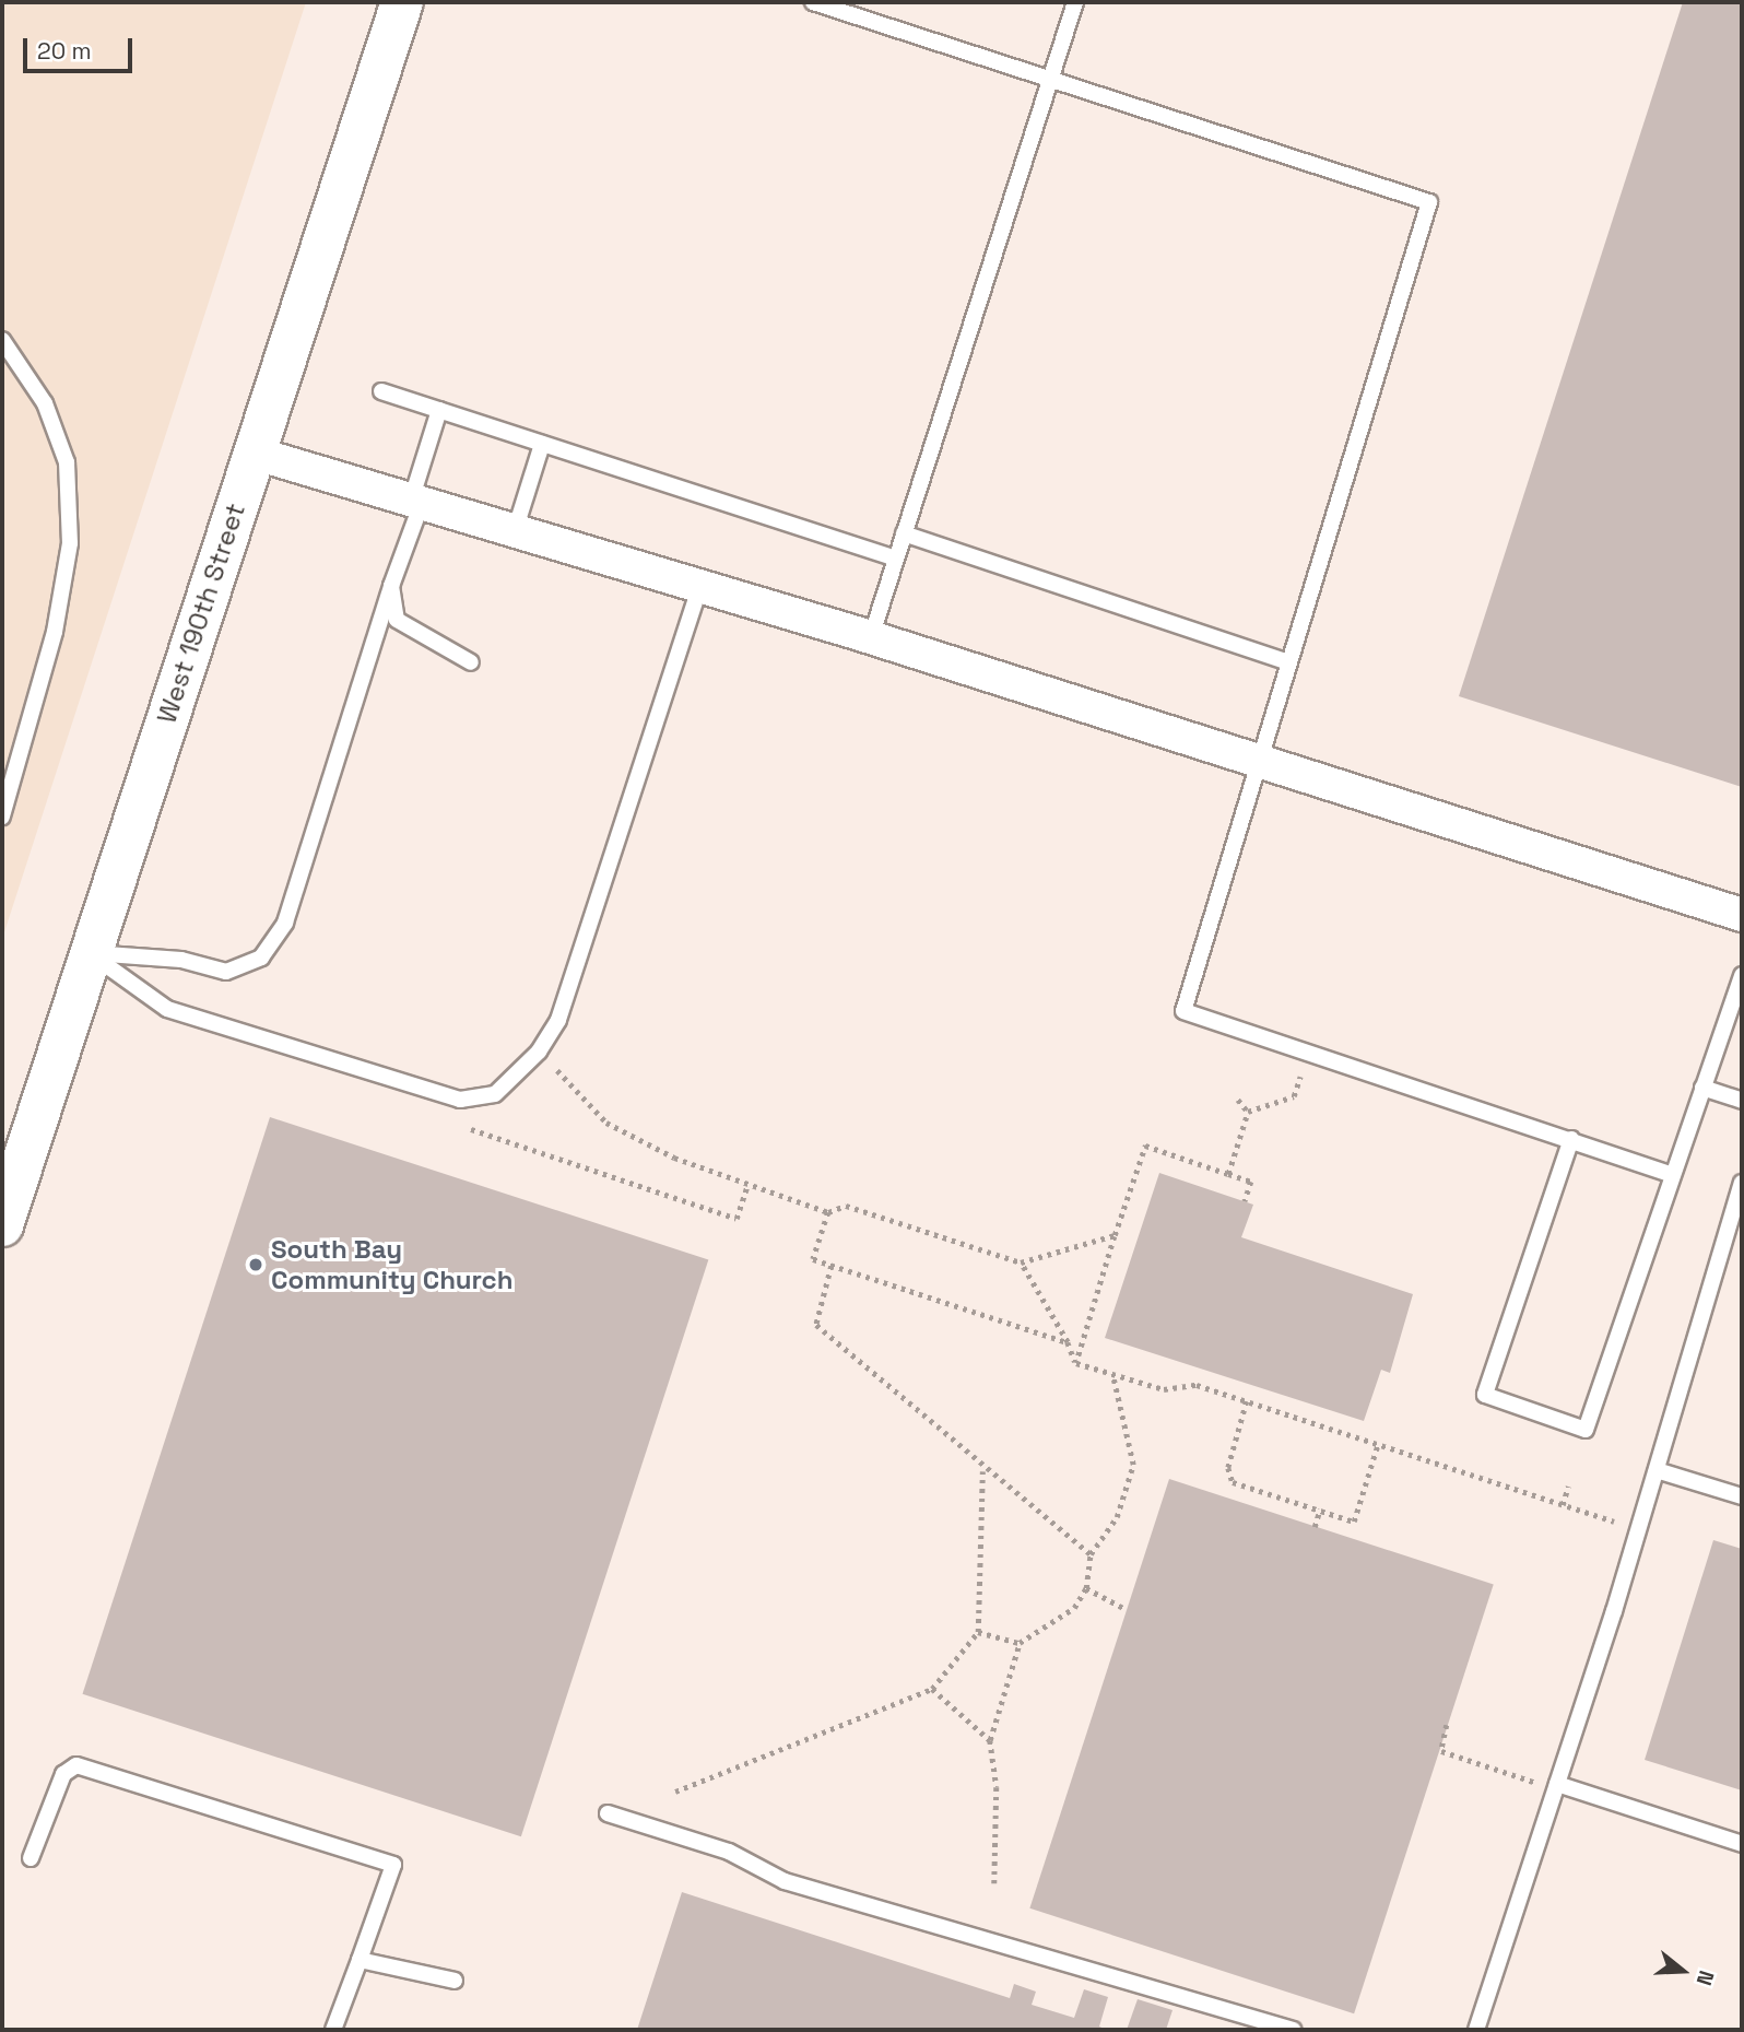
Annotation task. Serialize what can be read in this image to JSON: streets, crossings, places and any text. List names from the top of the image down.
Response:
{
  "streets": {
    "main road": ["West 190th Street"]
  },
  "places": ["South Bay Community Church"],
  "scale_bar": "20 m",
  "north": "right"
}
